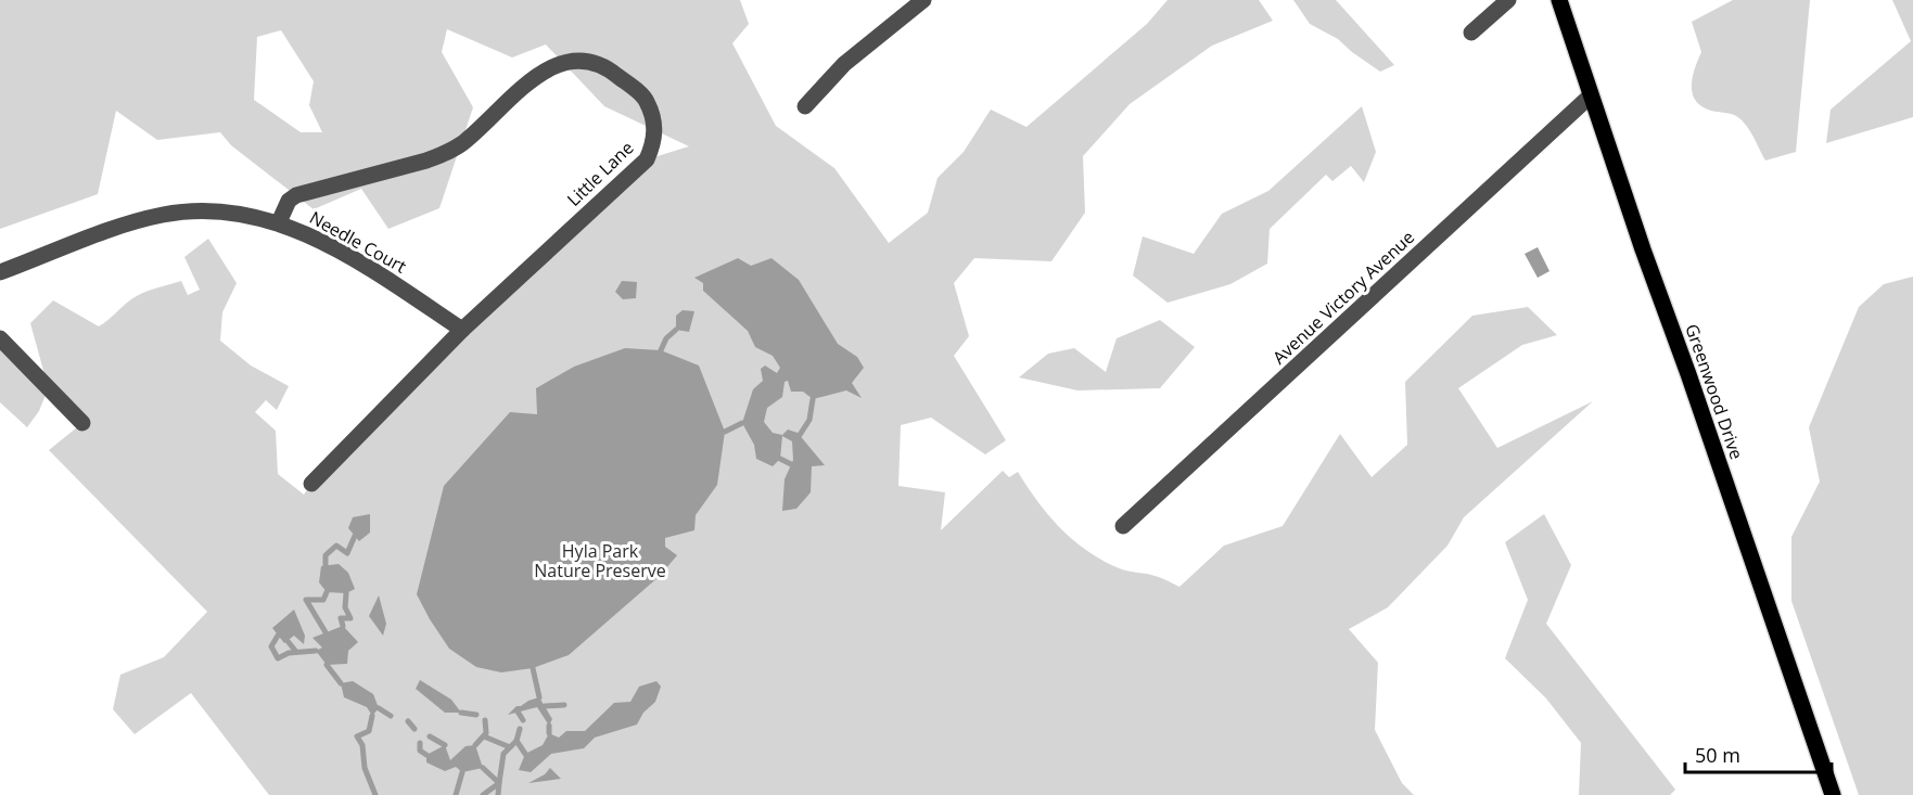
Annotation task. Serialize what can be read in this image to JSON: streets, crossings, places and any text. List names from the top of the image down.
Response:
{
  "streets": {
    "main road": ["Greenwood Drive"],
    "street": ["Little Lane", "Needle Court", "Avenue Victory Avenue"]
  },
  "crossings": [
    ["Little Lane", "Needle Court"],
    ["Avenue Victory Avenue", "Greenwood Drive"]
  ],
  "parks": ["Hyla Park Nature Preserve"],
  "scale_bar": "50 m"
}
